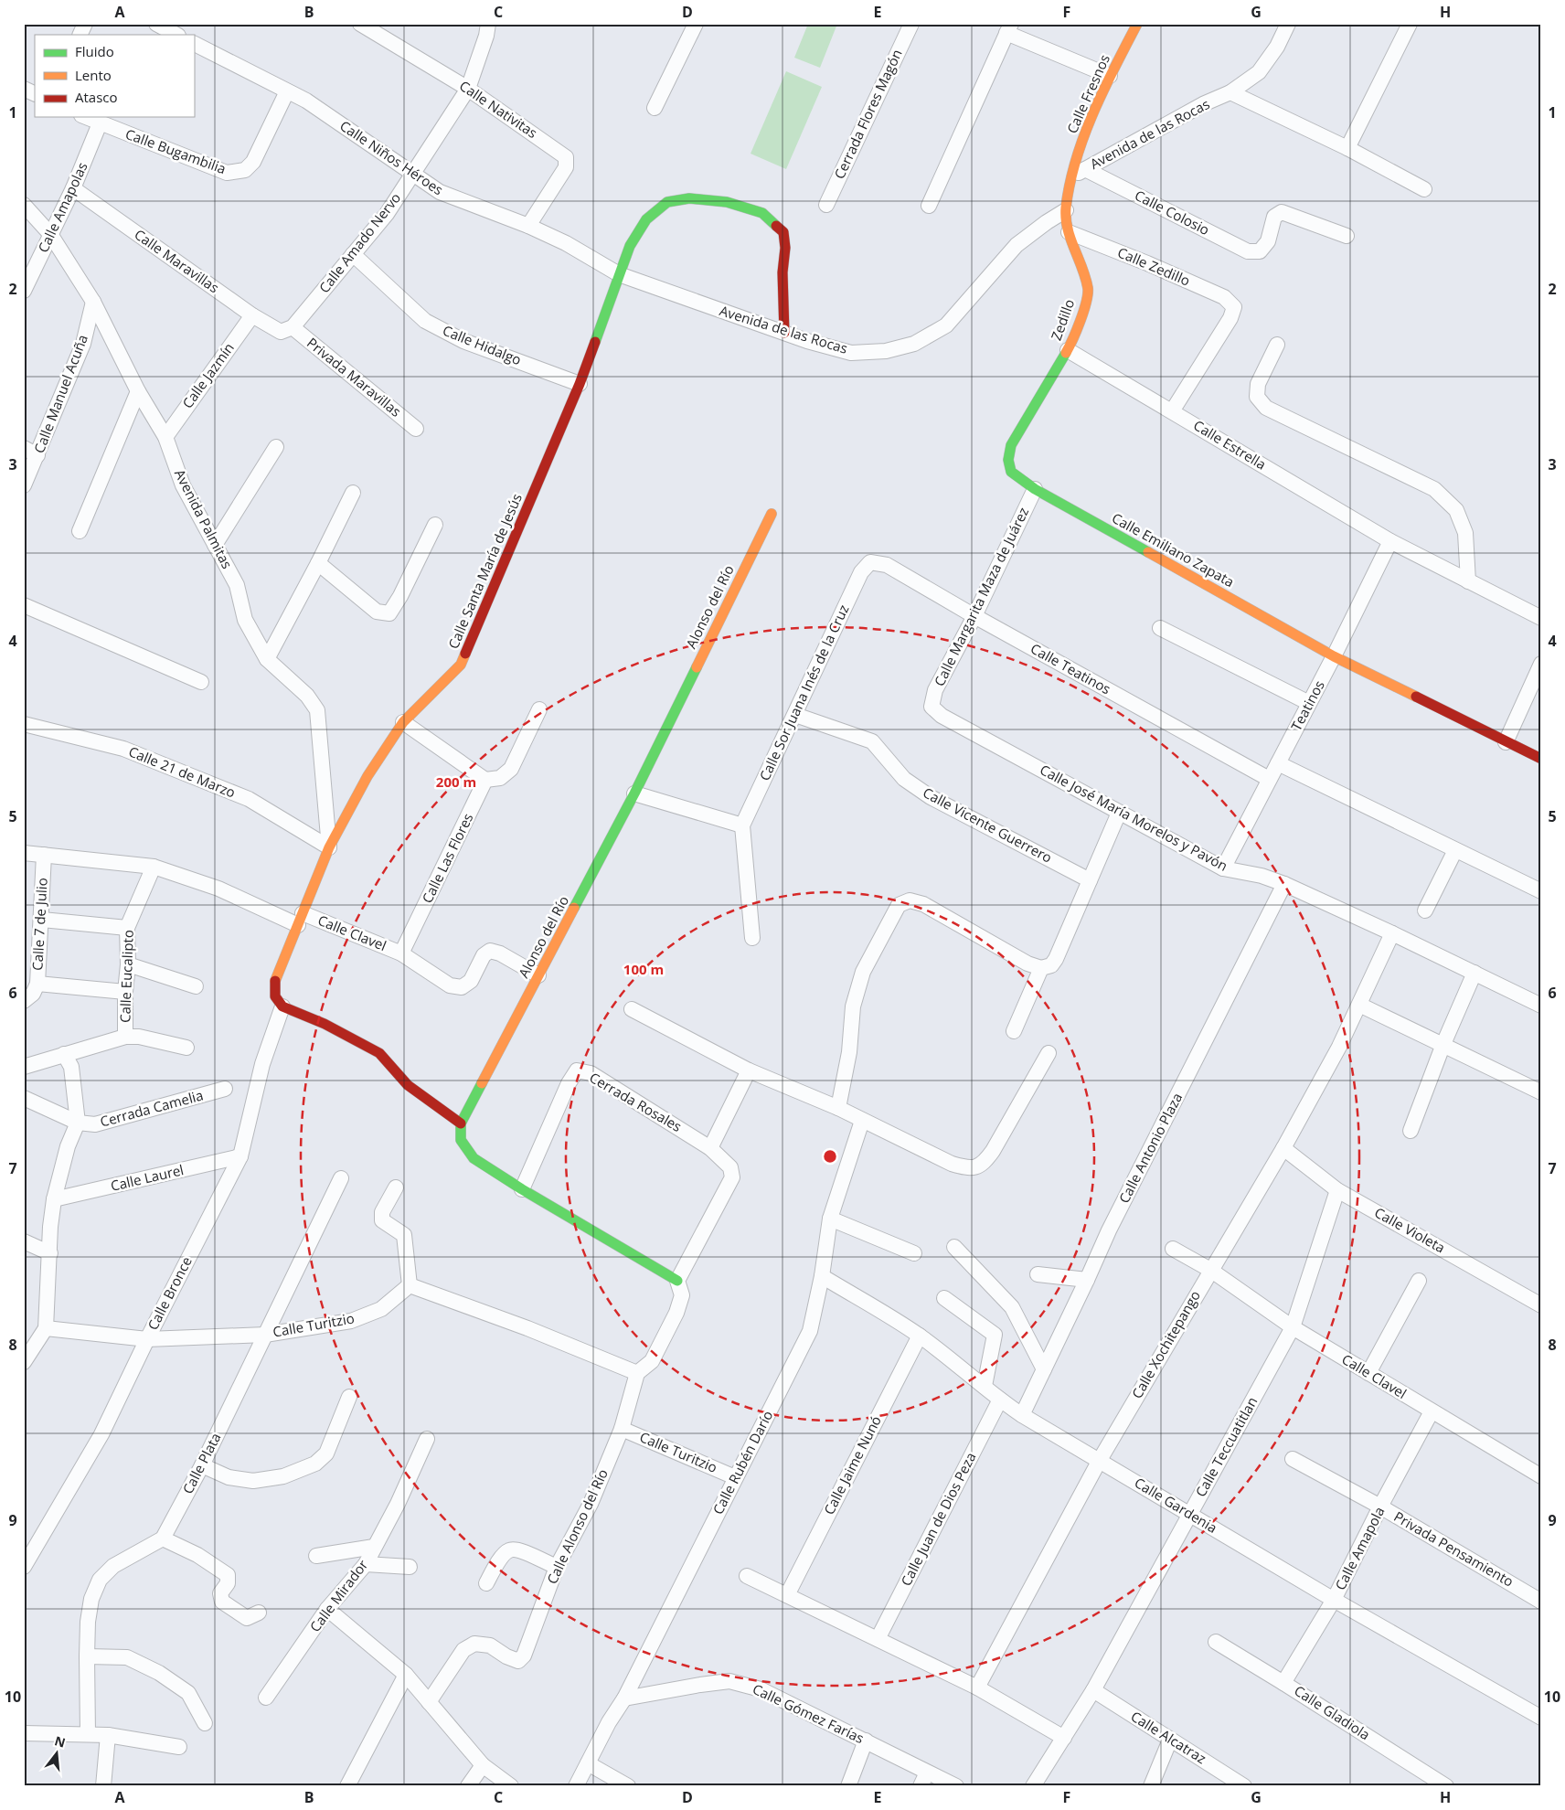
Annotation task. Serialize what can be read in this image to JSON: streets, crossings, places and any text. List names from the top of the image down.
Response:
{
  "streets": {
    "street": [
      "Calle Fresnos",
      "Calle Nativitas",
      "Cerrada Flores Magón",
      "Avenida de las Rocas",
      "Calle Bugambilia",
      "Calle Niños Héroes",
      "Calle Amapolas",
      "Calle Colosio",
      "Calle Amado Nervo",
      "Calle Maravillas",
      "Calle Zedillo",
      "Zedillo",
      "Calle Hidalgo",
      "Calle Jazmín",
      "Privada Maravillas",
      "Calle Manuel Acuña",
      "Calle Estrella",
      "Avenida Palmitas",
      "Calle Emiliano Zapata",
      "Calle Santa María de Jesús",
      "Calle Margarita Maza de Juárez",
      "Alonso del Río",
      "Calle Teatinos",
      "Calle Sor Juana Inés de la Cruz",
      "Teatinos",
      "Calle 21 de Marzo",
      "Calle José María Morelos y Pavón",
      "Calle Vicente Guerrero",
      "Calle Las Flores",
      "Calle 7 de Julio",
      "Calle Clavel",
      "Calle Eucalipto",
      "Cerrada Rosales",
      "Cerrada Camelia",
      "Calle Antonio Plaza",
      "Calle Laurel",
      "Calle Violeta",
      "Calle Bronce",
      "Calle Turitzio",
      "Calle Xochitepango",
      "Calle Teccuatitlan",
      "Calle Rubén Darío",
      "Calle Plata",
      "Calle Jaime Nunó",
      "Calle Gardenia",
      "Calle Juan de Dios Peza",
      "Calle Alonso del Río",
      "Calle Amapola",
      "Privada Pensamiento",
      "Calle Mirador",
      "Calle Gladiola",
      "Calle Gómez Farías",
      "Calle Alcatraz"
    ]
  },
  "crossings": [
    ["Calle Fresnos", "Avenida de las Rocas"],
    ["Calle Fresnos", "Zedillo"],
    ["Calle Nativitas", "Calle Niños Héroes"],
    ["Calle Nativitas", "Calle Amado Nervo"],
    ["Avenida de las Rocas", "Calle Niños Héroes"],
    ["Avenida de las Rocas", "Calle Colosio"],
    ["Avenida de las Rocas", "Zedillo"],
    ["Avenida de las Rocas", "Calle Santa María de Jesús"],
    ["Calle Bugambilia", "Calle Niños Héroes"],
    ["Calle Bugambilia", "Calle Amapolas"],
    ["Calle Niños Héroes", "Calle Amado Nervo"],
    ["Calle Niños Héroes", "Calle Santa María de Jesús"],
    ["Calle Amapolas", "Calle Maravillas"],
    ["Calle Amapolas", "Avenida Palmitas"],
    ["Calle Amado Nervo", "Calle Maravillas"],
    ["Calle Amado Nervo", "Calle Hidalgo"],
    ["Calle Amado Nervo", "Privada Maravillas"],
    ["Calle Maravillas", "Calle Jazmín"],
    ["Calle Maravillas", "Privada Maravillas"],
    ["Calle Zedillo", "Zedillo"],
    ["Calle Zedillo", "Calle Estrella"],
    ["Zedillo", "Calle Estrella"],
    ["Zedillo", "Calle Emiliano Zapata"],
    ["Calle Hidalgo", "Calle Santa María de Jesús"],
    ["Calle Jazmín", "Avenida Palmitas"],
    ["Calle Manuel Acuña", "Avenida Palmitas"],
    ["Calle Estrella", "Teatinos"],
    ["Avenida Palmitas", "Calle Santa María de Jesús"],
    ["Avenida Palmitas", "Calle 21 de Marzo"],
    ["Calle Emiliano Zapata", "Calle Margarita Maza de Juárez"],
    ["Calle Emiliano Zapata", "Teatinos"],
    ["Calle Santa María de Jesús", "Calle 21 de Marzo"],
    ["Calle Santa María de Jesús", "Calle Clavel"],
    ["Calle Santa María de Jesús", "Calle Bronce"],
    ["Calle Margarita Maza de Juárez", "Calle Teatinos"],
    ["Calle Margarita Maza de Juárez", "Calle José María Morelos y Pavón"],
    ["Alonso del Río", "Calle Clavel"],
    ["Calle Teatinos", "Calle Sor Juana Inés de la Cruz"],
    ["Calle Teatinos", "Teatinos"],
    ["Calle Sor Juana Inés de la Cruz", "Calle Vicente Guerrero"],
    ["Teatinos", "Calle José María Morelos y Pavón"],
    ["Calle José María Morelos y Pavón", "Calle Antonio Plaza"],
    ["Calle José María Morelos y Pavón", "Calle Xochitepango"],
    ["Calle Las Flores", "Calle Clavel"],
    ["Calle 7 de Julio", "Calle Clavel"],
    ["Calle Clavel", "Calle Eucalipto"],
    ["Calle Clavel", "Calle Xochitepango"],
    ["Calle Clavel", "Calle Teccuatitlan"],
    ["Calle Clavel", "Calle Amapola"],
    ["Calle Antonio Plaza", "Calle Gardenia"],
    ["Calle Laurel", "Calle Bronce"],
    ["Calle Violeta", "Calle Xochitepango"],
    ["Calle Violeta", "Calle Teccuatitlan"],
    ["Calle Bronce", "Calle Turitzio"],
    ["Calle Turitzio", "Calle Rubén Darío"],
    ["Calle Turitzio", "Calle Plata"],
    ["Calle Turitzio", "Calle Alonso del Río"],
    ["Calle Xochitepango", "Calle Gardenia"],
    ["Calle Teccuatitlan", "Calle Gardenia"],
    ["Calle Teccuatitlan", "Calle Alcatraz"],
    ["Calle Rubén Darío", "Calle Gardenia"],
    ["Calle Rubén Darío", "Calle Gómez Farías"],
    ["Calle Jaime Nunó", "Calle Gardenia"],
    ["Calle Gardenia", "Calle Juan de Dios Peza"],
    ["Calle Gardenia", "Calle Amapola"],
    ["Calle Amapola", "Privada Pensamiento"],
    ["Calle Amapola", "Calle Gladiola"]
  ],
  "legend": ["Fluido", "Lento", "Atasco"],
  "north": "top",
  "grid": {
    "columns": [
      "A",
      "B",
      "C",
      "D",
      "E",
      "F",
      "G",
      "H"
    ],
    "rows": [
      "1",
      "2",
      "3",
      "4",
      "5",
      "6",
      "7",
      "8",
      "9",
      "10"
    ]
  },
  "rings": ["200 m", "100 m"]
}
